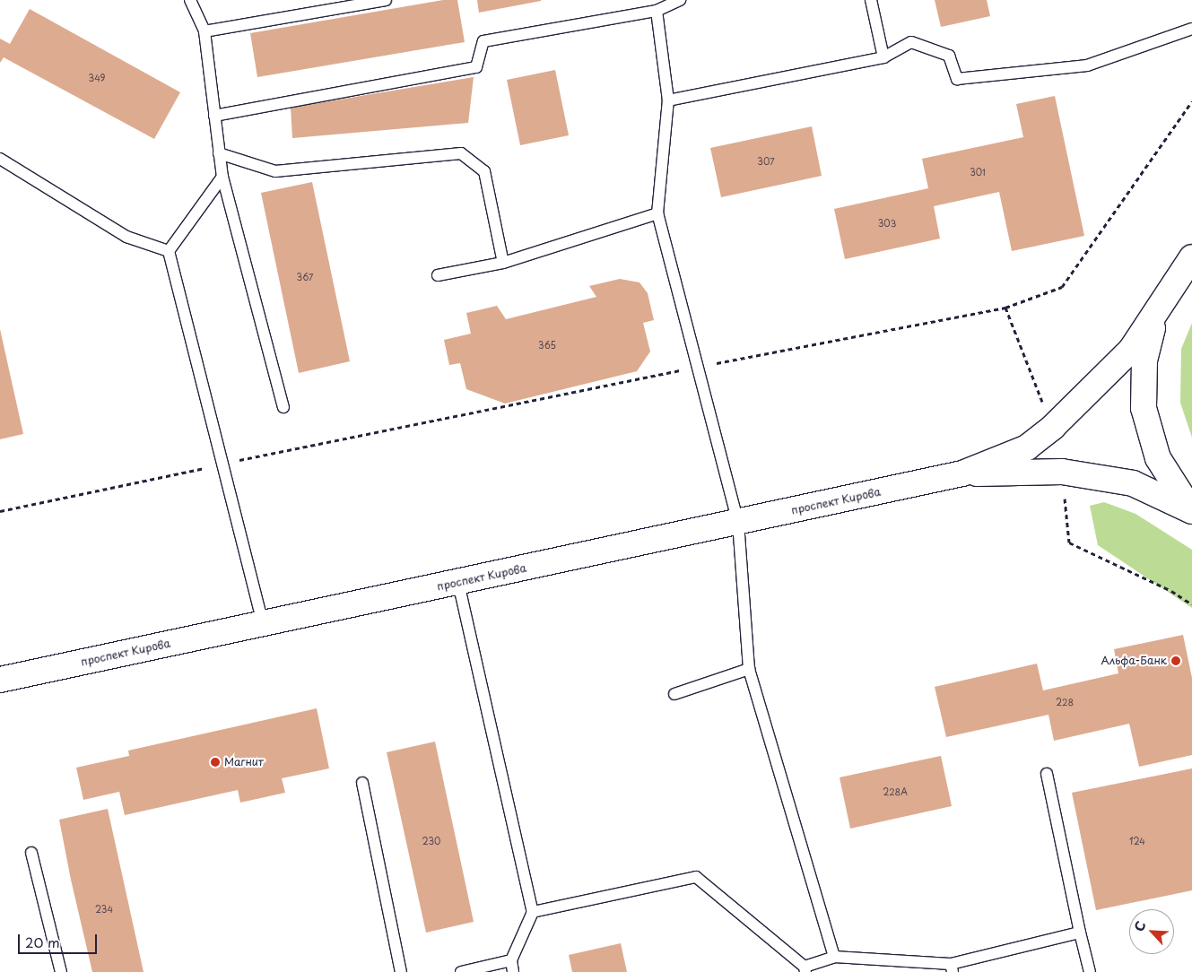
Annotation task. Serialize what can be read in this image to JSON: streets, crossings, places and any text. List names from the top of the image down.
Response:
{
  "streets": {
    "main road": ["проспект Кирова"]
  },
  "places": ["Альфа-Банк", "Магнит"],
  "house_numbers": [
    "349",
    "307",
    "301",
    "303",
    "367",
    "365",
    "228",
    "228А",
    "230",
    "124",
    "234"
  ],
  "scale_bar": "20 m",
  "north": "top left"
}
